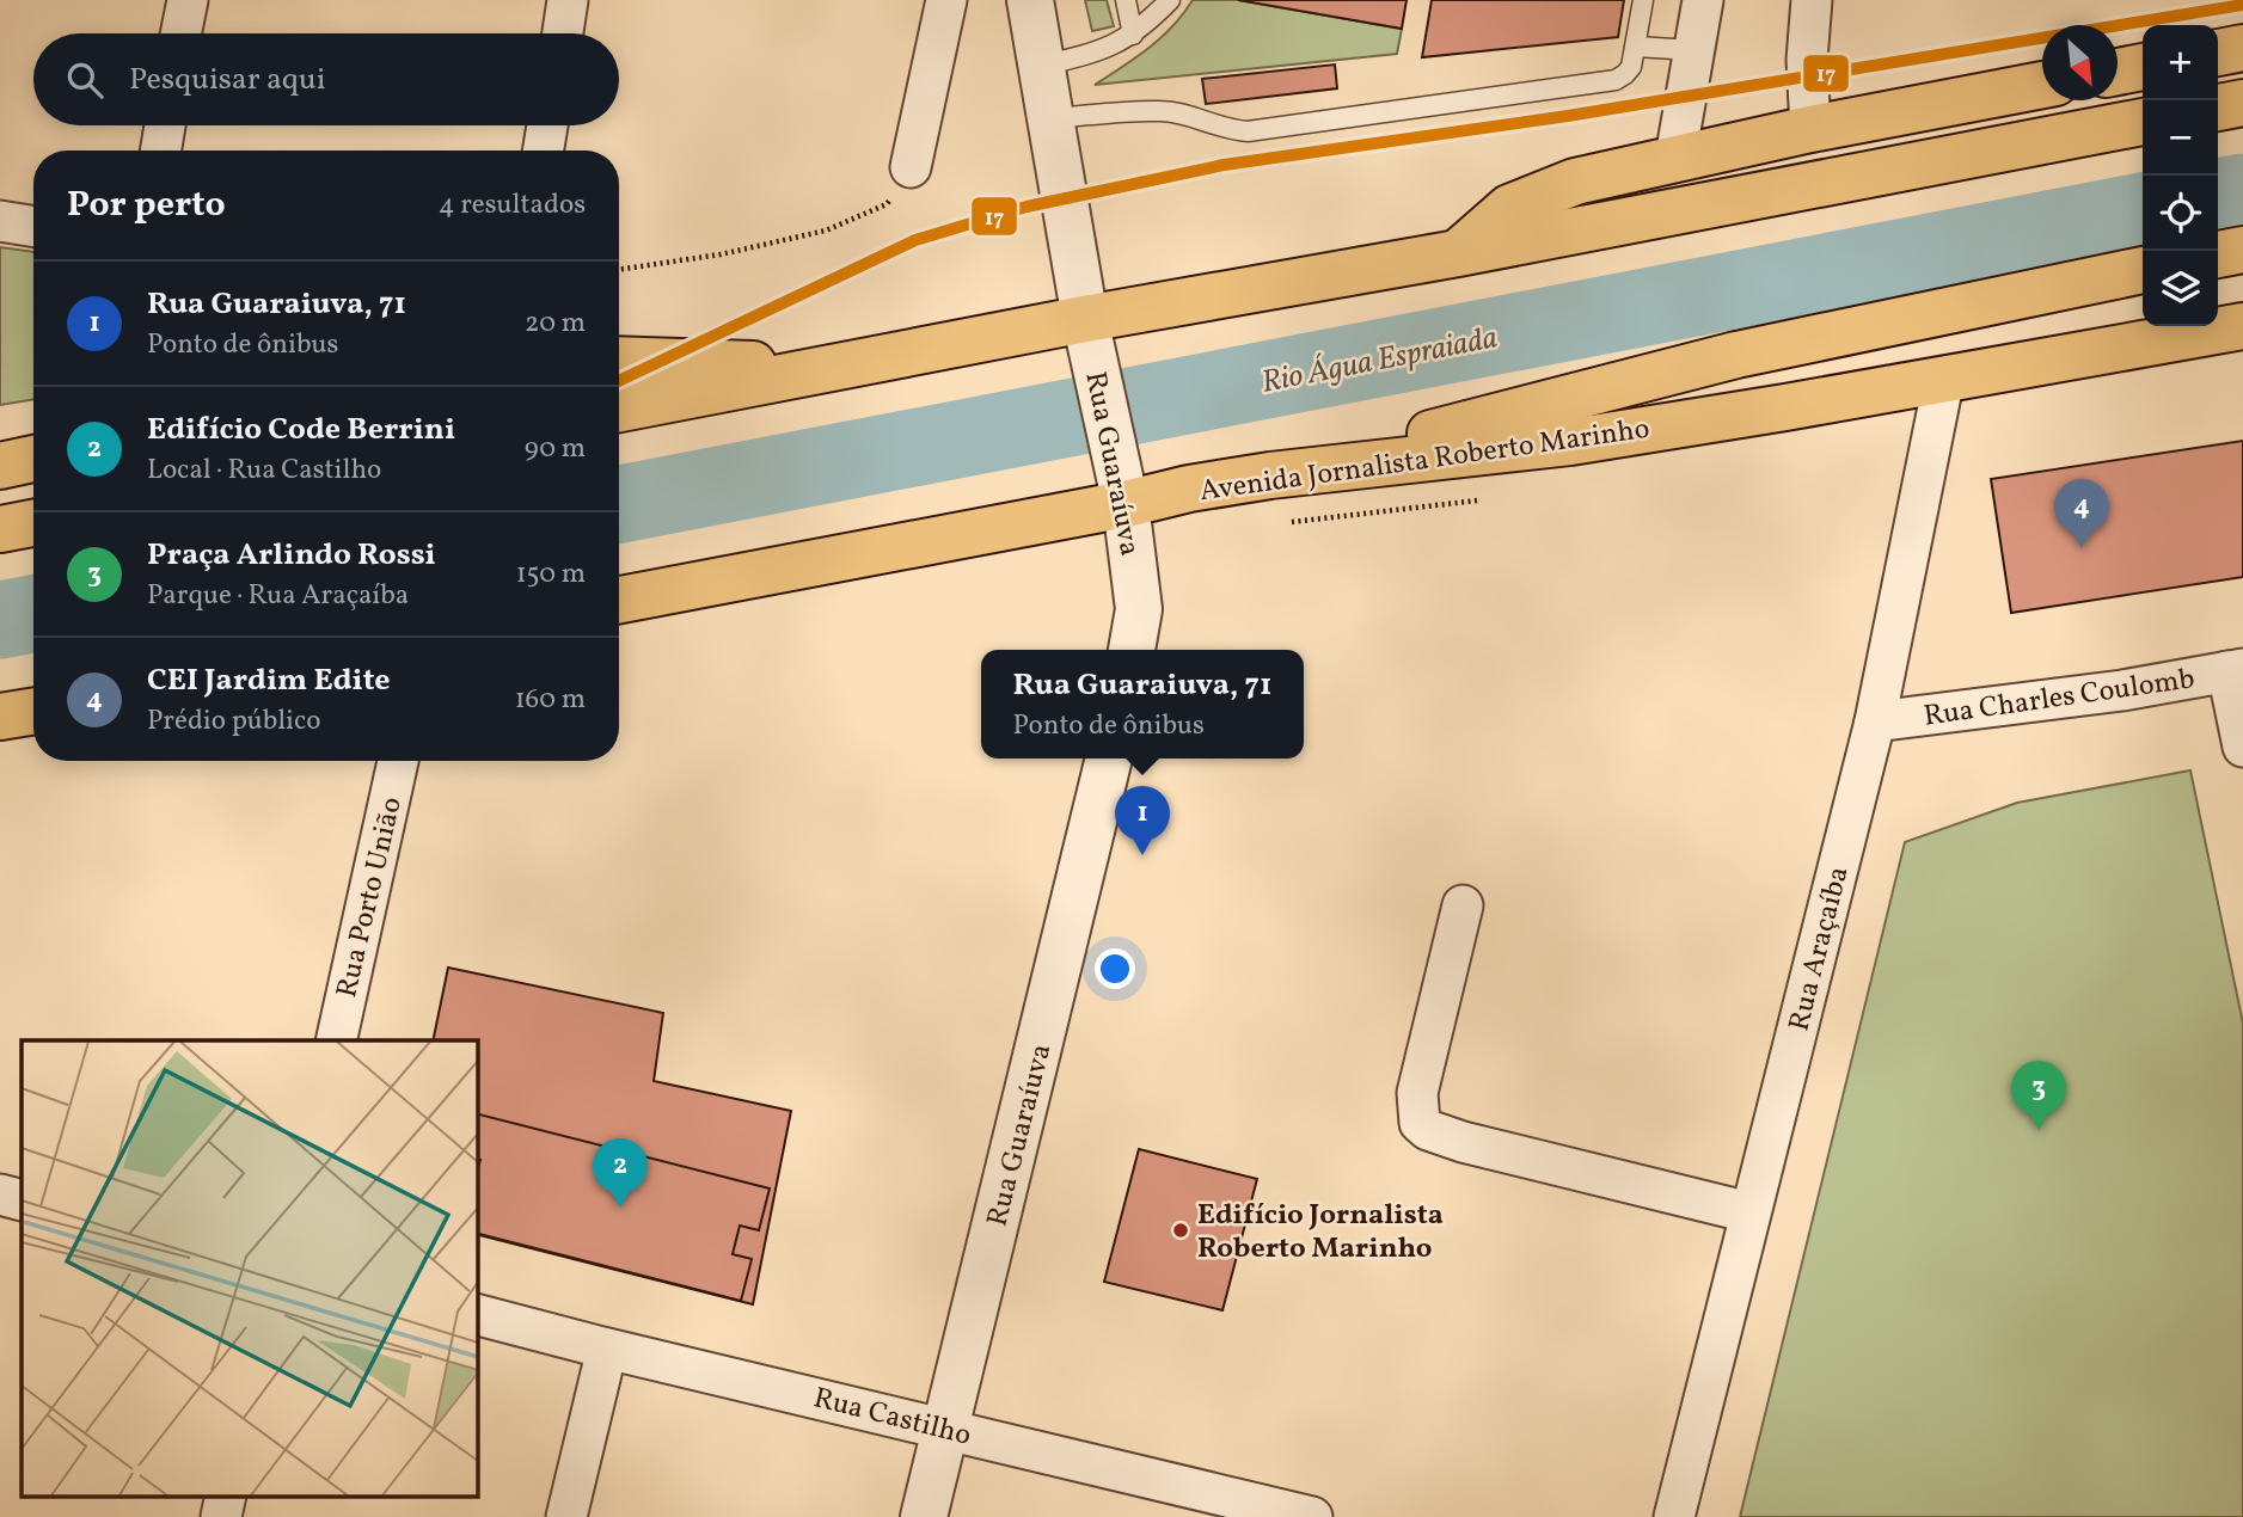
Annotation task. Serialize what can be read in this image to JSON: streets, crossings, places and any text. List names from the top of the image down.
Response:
{
  "streets": {
    "main road": ["Avenida Jornalista Roberto Marinho"],
    "street": [
      "Rua Guaraíuva",
      "Rua Charles Coulomb",
      "Rua Porto União",
      "Rua Araçaíba",
      "Rua Castilho"
    ]
  },
  "crossings": [
    ["Avenida Jornalista Roberto Marinho", "Rua Guaraíuva"],
    ["Avenida Jornalista Roberto Marinho", "Rua Araçaíba"],
    ["Rua Guaraíuva", "Rua Castilho"],
    ["Rua Charles Coulomb", "Rua Araçaíba"]
  ],
  "water": ["Rio Água Espraiada"],
  "places": ["Edifício Jornalista Roberto Marinho"],
  "lines": ["transit line 17"],
  "north": "bottom right",
  "page": {
    "map_buttons": ["+", "−"],
    "search": "Pesquisar aqui",
    "heading": ["Por perto", "4 resultados"],
    "list": [
      {
        "mark": "1",
        "name": "Rua Guaraiuva, 71",
        "note": "Ponto de ônibus",
        "value": "20 m"
      },
      {
        "mark": "2",
        "name": "Edifício Code Berrini",
        "note": "Local · Rua Castilho",
        "value": "90 m"
      },
      {
        "mark": "3",
        "name": "Praça Arlindo Rossi",
        "note": "Parque · Rua Araçaíba",
        "value": "150 m"
      },
      {
        "mark": "4",
        "name": "CEI Jardim Edite",
        "note": "Prédio público",
        "value": "160 m"
      }
    ],
    "pins": [
      "4",
      "1",
      "3",
      "2"
    ],
    "popup": ["Rua Guaraiuva, 71", "Ponto de ônibus"]
  }
}
